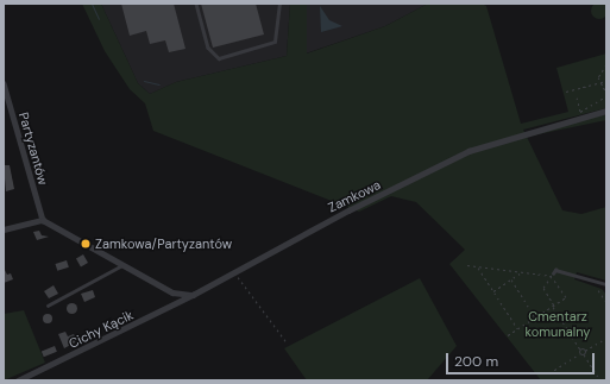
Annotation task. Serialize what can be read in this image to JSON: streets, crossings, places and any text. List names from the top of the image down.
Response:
{
  "streets": {
    "street": ["Partyzantów", "Zamkowa", "Cichy Kącik"]
  },
  "crossings": [
    ["Zamkowa", "Cichy Kącik"]
  ],
  "parks": ["Cmentarz komunalny"],
  "places": ["Zamkowa/Partyzantów"],
  "scale_bar": "200 m"
}
